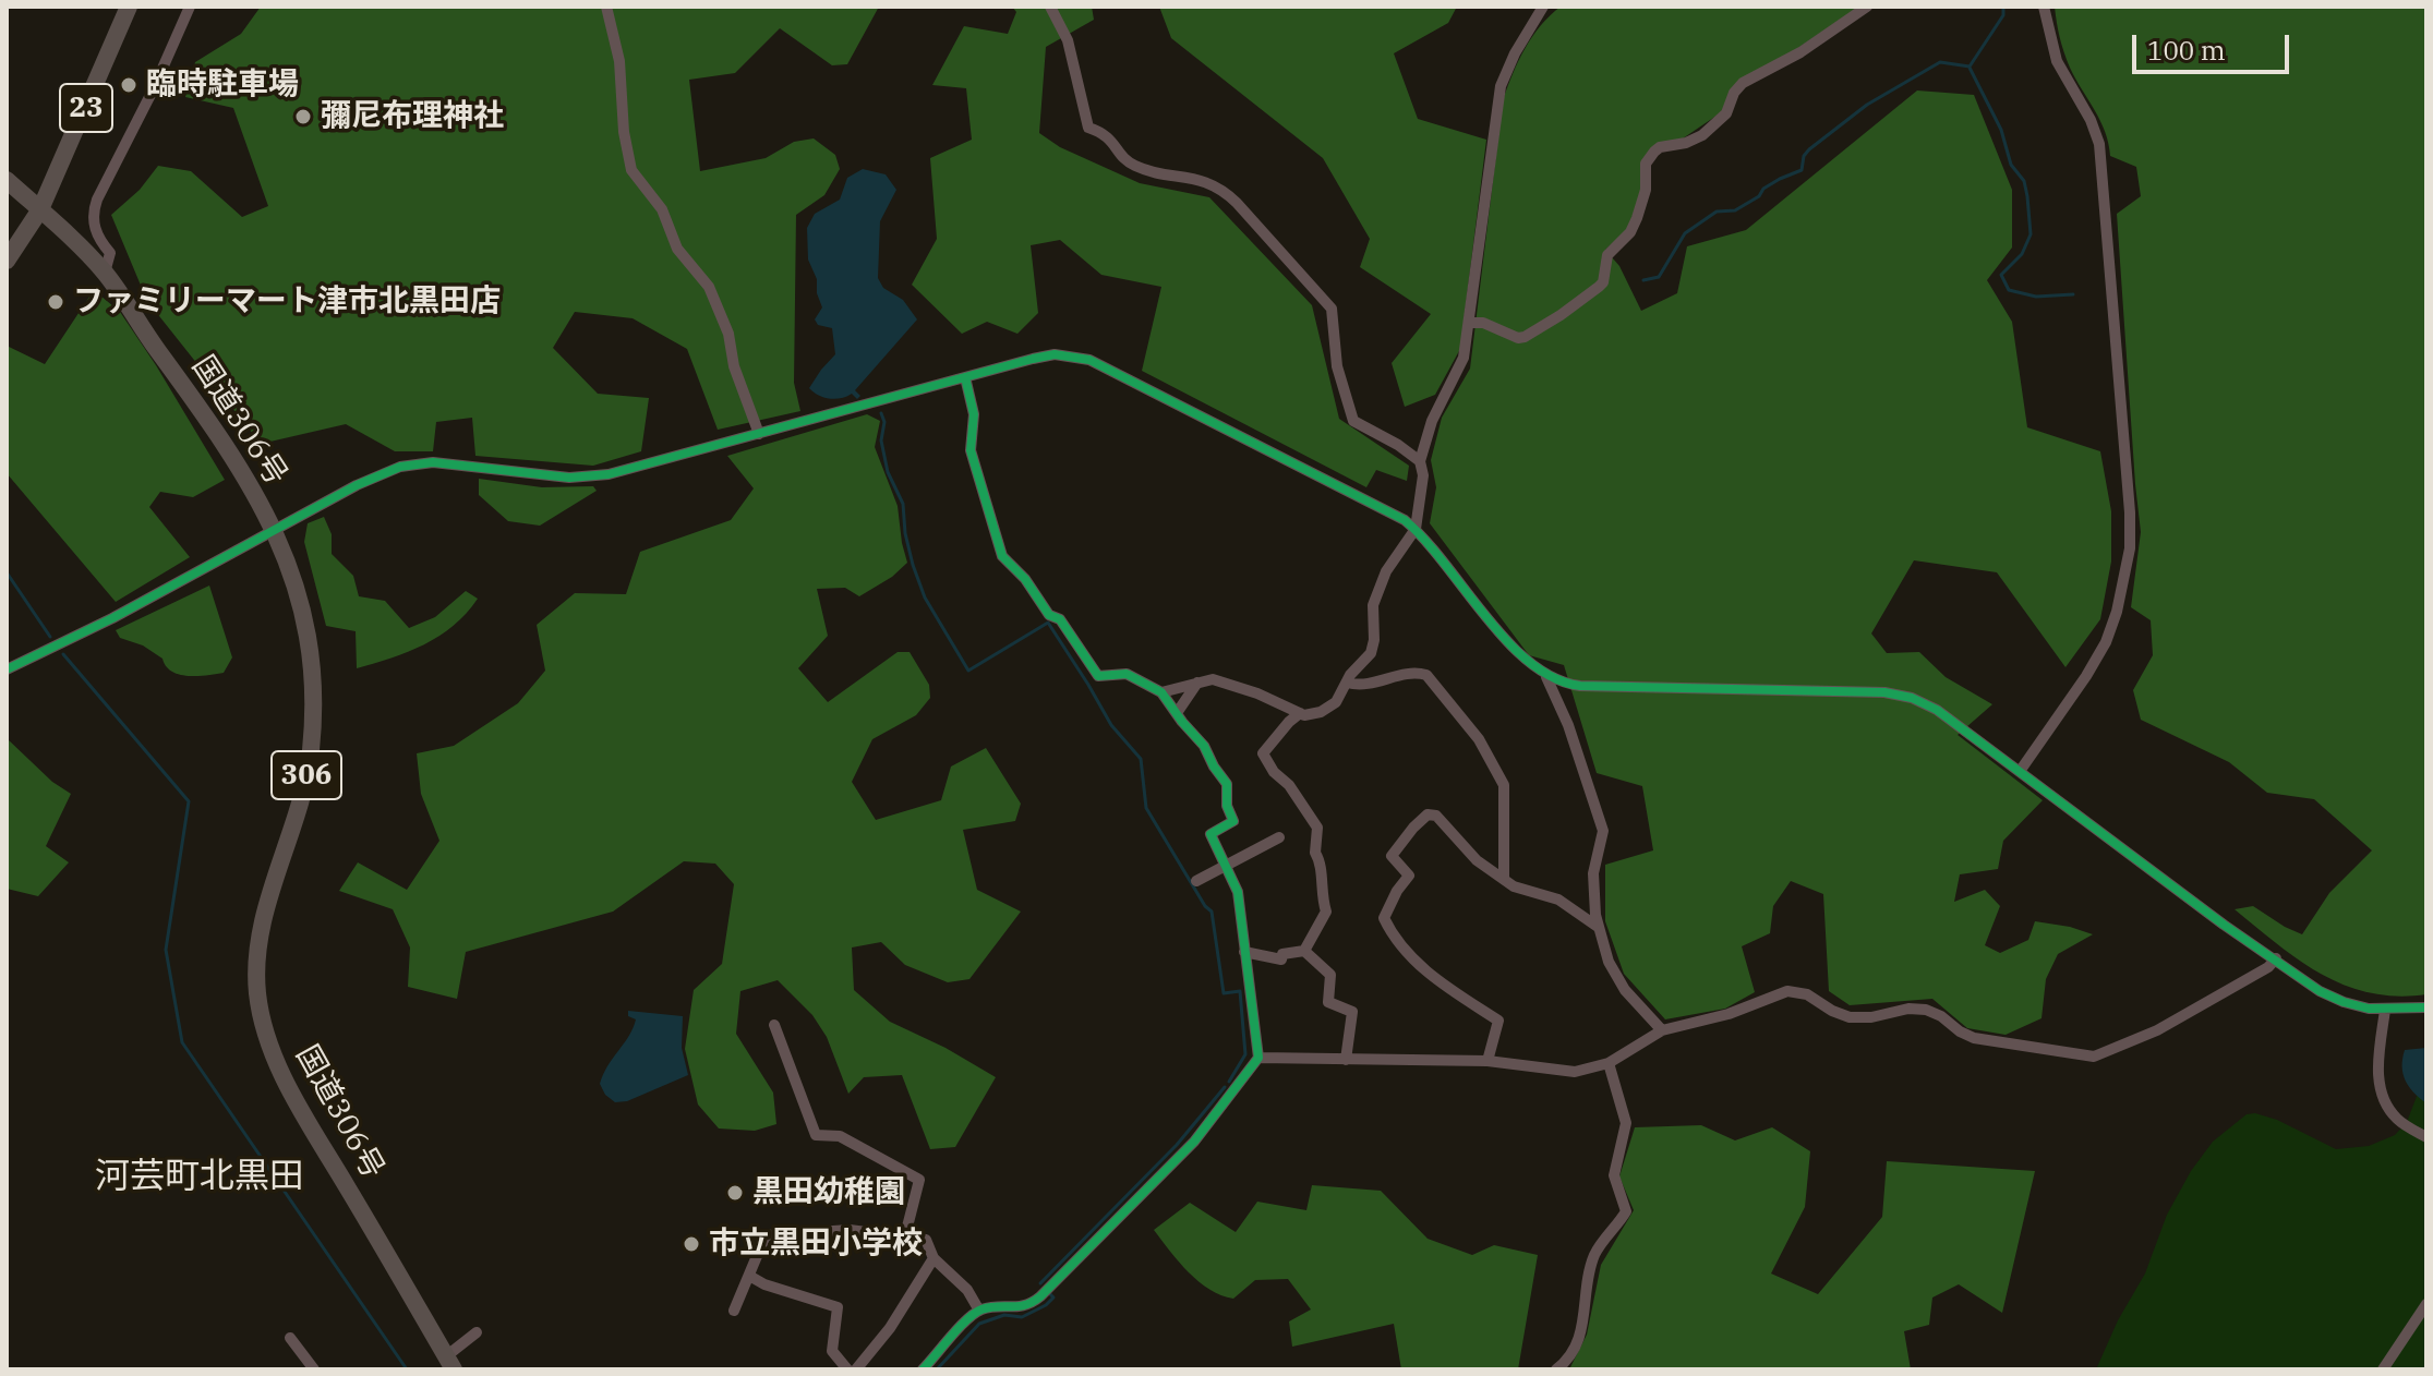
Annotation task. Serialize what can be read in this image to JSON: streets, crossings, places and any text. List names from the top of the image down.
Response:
{
  "streets": {
    "highway": ["23", "国道306号", "306"]
  },
  "crossings": [
    ["23", "国道306号"]
  ],
  "districts": ["河芸町北黒田"],
  "places": [
    "臨時駐車場",
    "彌尼布理神社",
    "ファミリーマート津市北黒田店",
    "黒田幼稚園",
    "市立黒田小学校"
  ],
  "scale_bar": "100 m"
}
